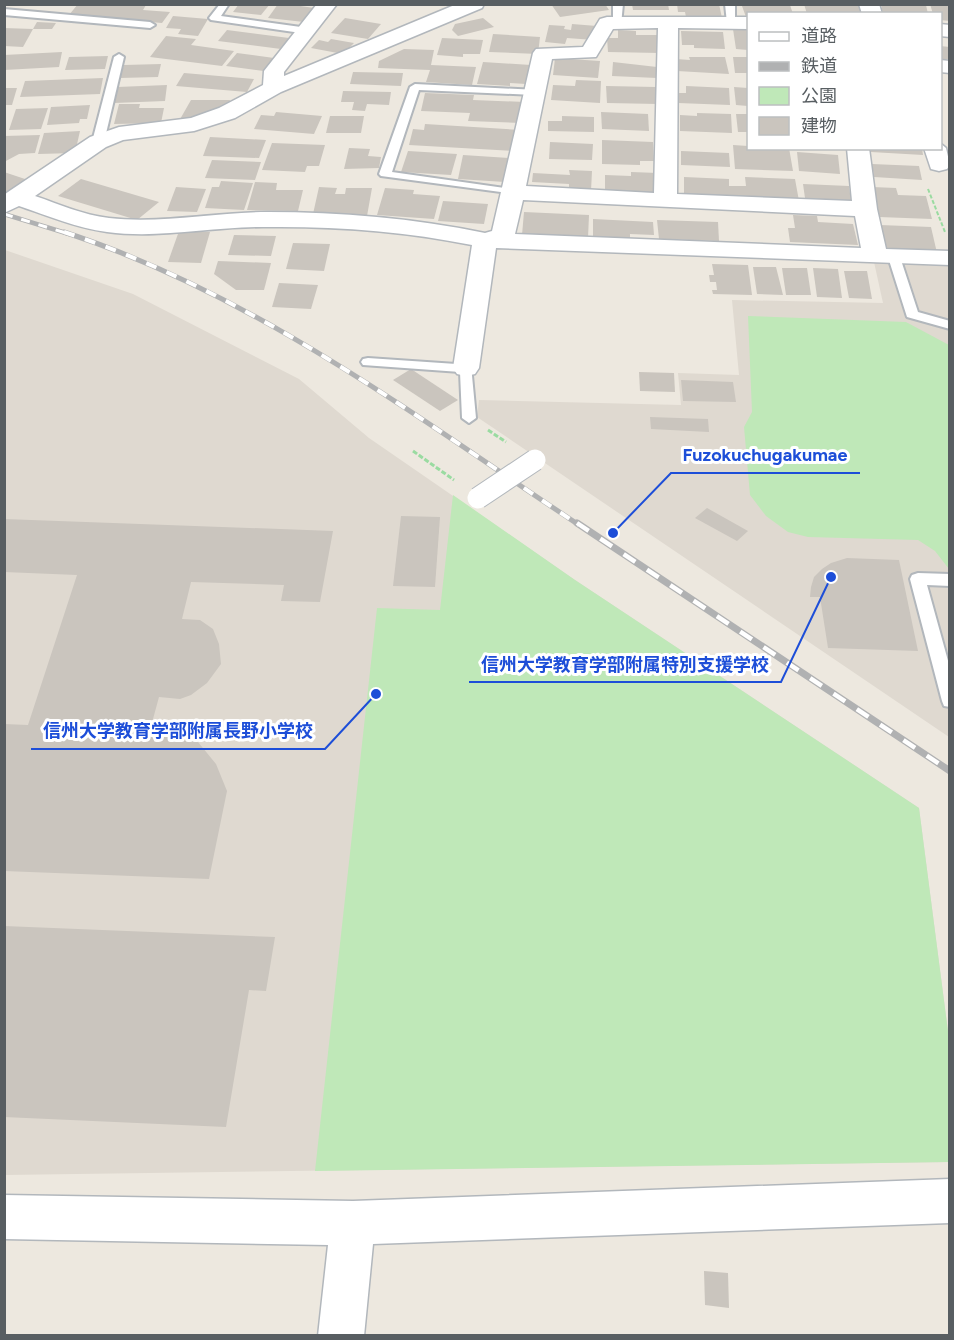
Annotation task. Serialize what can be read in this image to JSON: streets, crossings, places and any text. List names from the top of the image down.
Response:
{
  "places": ["Fuzokuchugakumae", "信州大学教育学部附属特別支援学校", "信州大学教育学部附属長野小学校"],
  "legend": [
    "道路",
    "鉄道",
    "公園",
    "建物"
  ]
}
